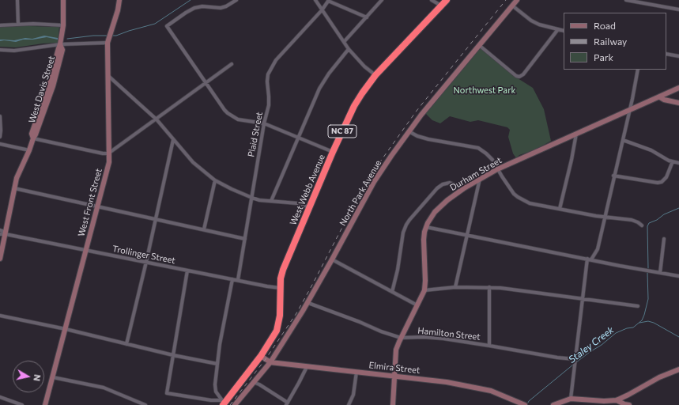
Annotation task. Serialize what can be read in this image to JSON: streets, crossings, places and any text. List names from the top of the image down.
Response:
{
  "streets": {
    "highway": ["NC 87", "West Webb Avenue"],
    "street": [
      "West Davis Street",
      "Plaid Street",
      "Durham Street",
      "North Park Avenue",
      "West Front Street",
      "Trollinger Street",
      "Hamilton Street",
      "Elmira Street"
    ]
  },
  "crossings": [
    ["West Davis Street", "Trollinger Street"],
    ["Plaid Street", "Trollinger Street"],
    ["Durham Street", "Hamilton Street"],
    ["Durham Street", "Elmira Street"],
    ["West Webb Avenue", "Trollinger Street"],
    ["West Webb Avenue", "Elmira Street"],
    ["North Park Avenue", "Hamilton Street"],
    ["North Park Avenue", "Elmira Street"],
    ["West Front Street", "Trollinger Street"]
  ],
  "water": ["Staley Creek"],
  "parks": ["Northwest Park"],
  "legend": ["Road", "Railway", "Park"],
  "north": "right"
}
